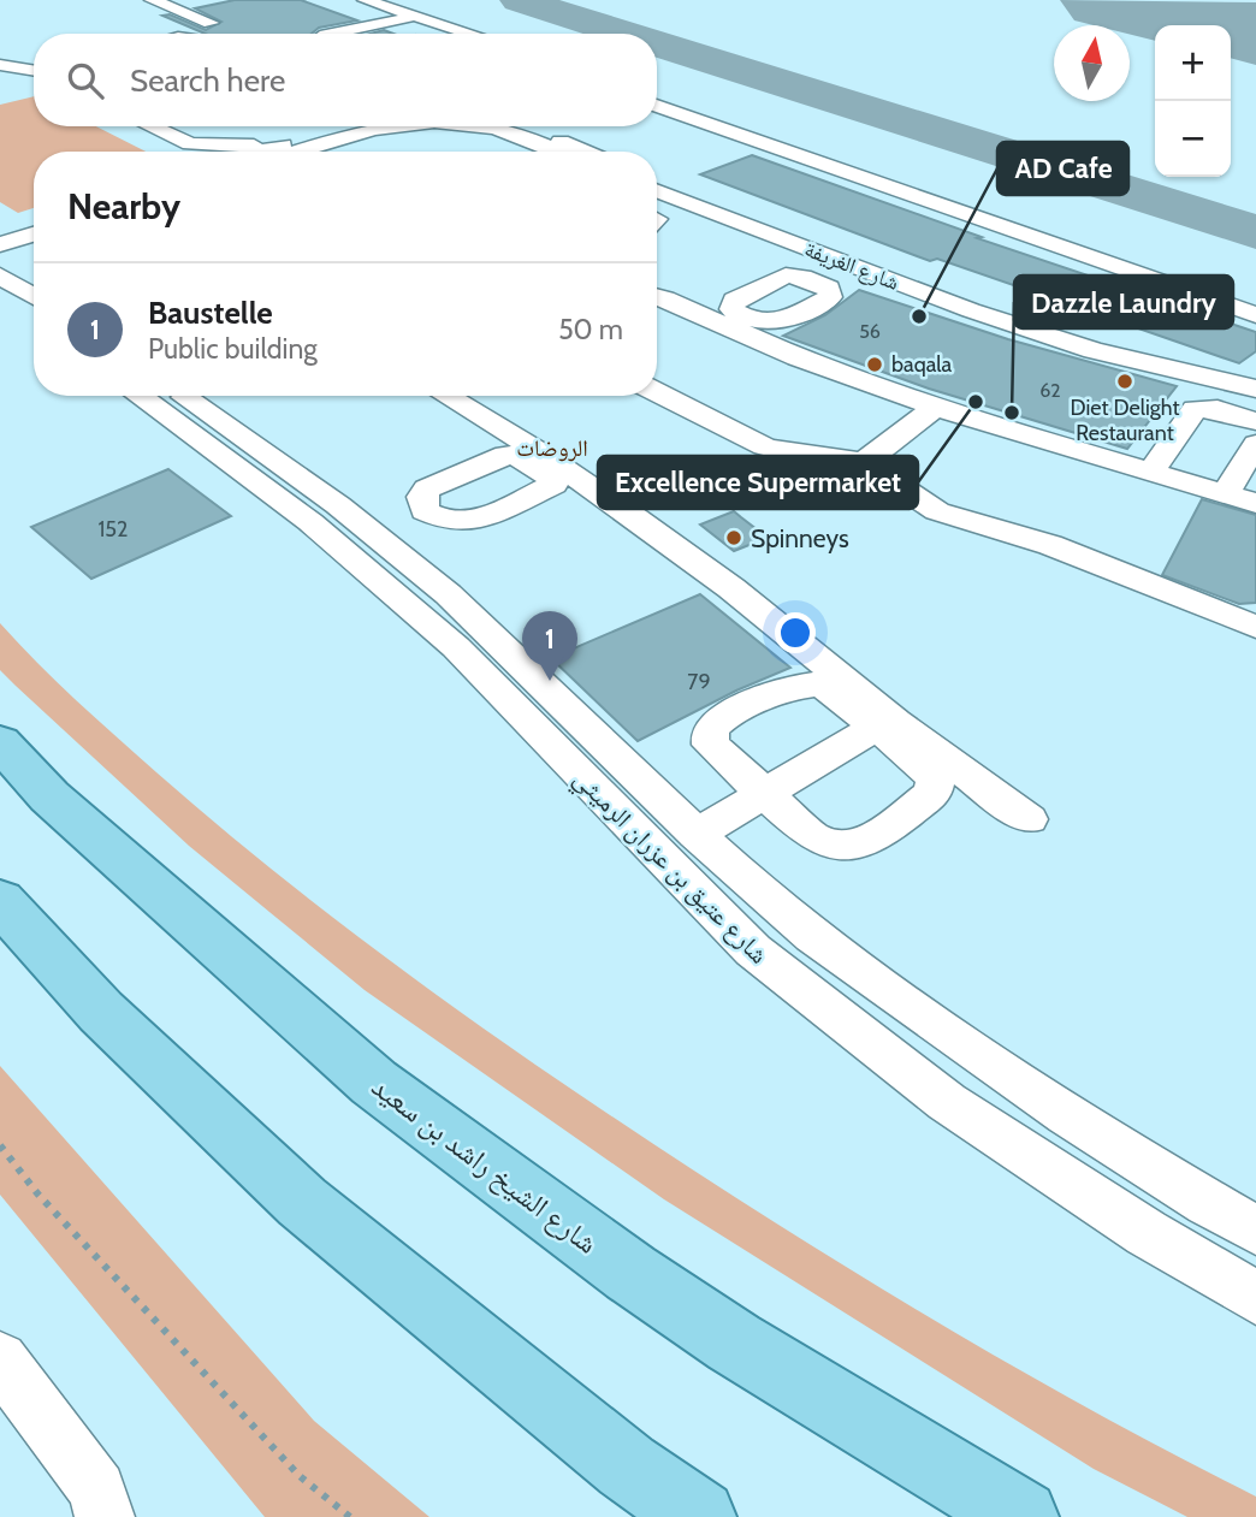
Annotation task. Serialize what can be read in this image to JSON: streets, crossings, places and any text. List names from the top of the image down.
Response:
{
  "streets": {
    "main road": ["شارع الشيخ راشد بن سعيد"],
    "street": ["شارع الغريفة", "شارع عتيق بن عزران الرميثي"]
  },
  "districts": ["الروضات"],
  "places": [
    "AD Cafe",
    "baqala",
    "Diet Delight Restaurant",
    "Excellence Supermarket",
    "Dazzle Laundry",
    "Spinneys"
  ],
  "house_numbers": [
    "56",
    "62",
    "152",
    "79"
  ],
  "north": "top",
  "page": {
    "map_buttons": ["+", "−"],
    "search": "Search here",
    "heading": "Nearby",
    "list": [
      {
        "mark": "1",
        "name": "Baustelle",
        "note": "Public building",
        "value": "50 m"
      }
    ],
    "pins": "1"
  }
}
